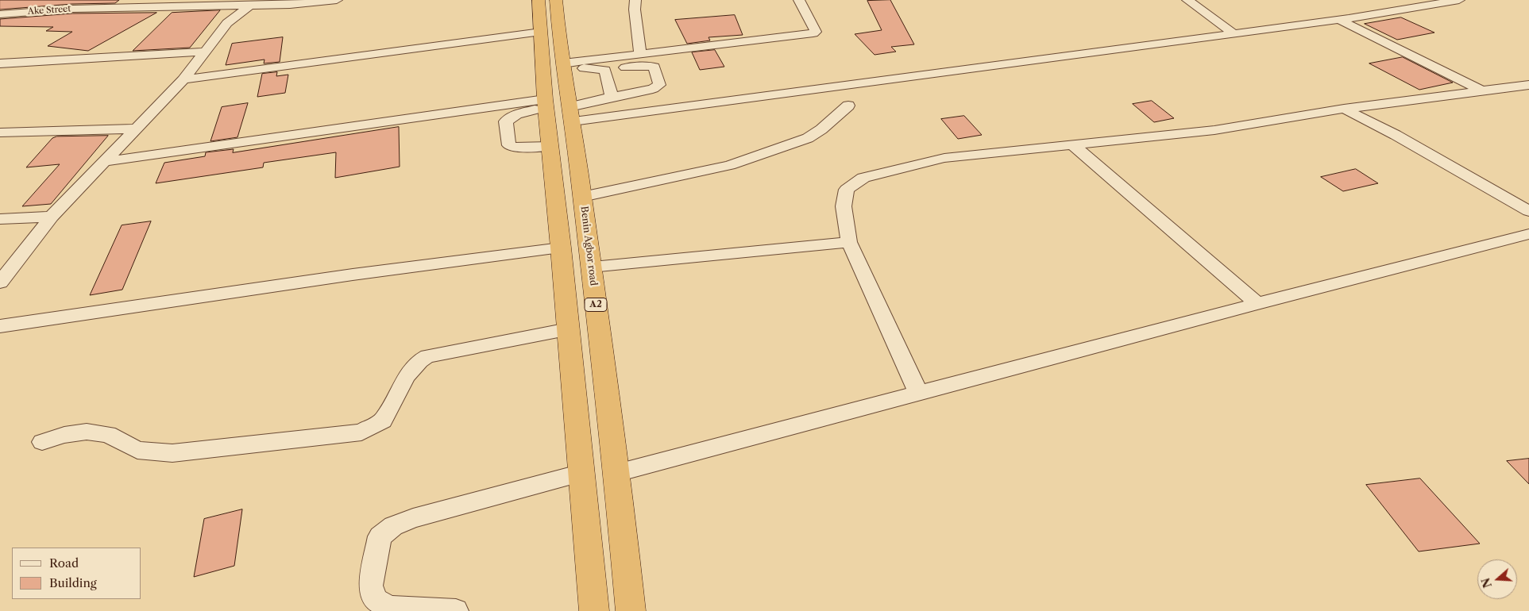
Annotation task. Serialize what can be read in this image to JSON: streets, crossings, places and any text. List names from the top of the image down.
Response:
{
  "streets": {
    "highway": ["Benin Agbor road", "A2"],
    "street": ["Ake Street"]
  },
  "legend": ["Road", "Building"],
  "north": "left"
}
